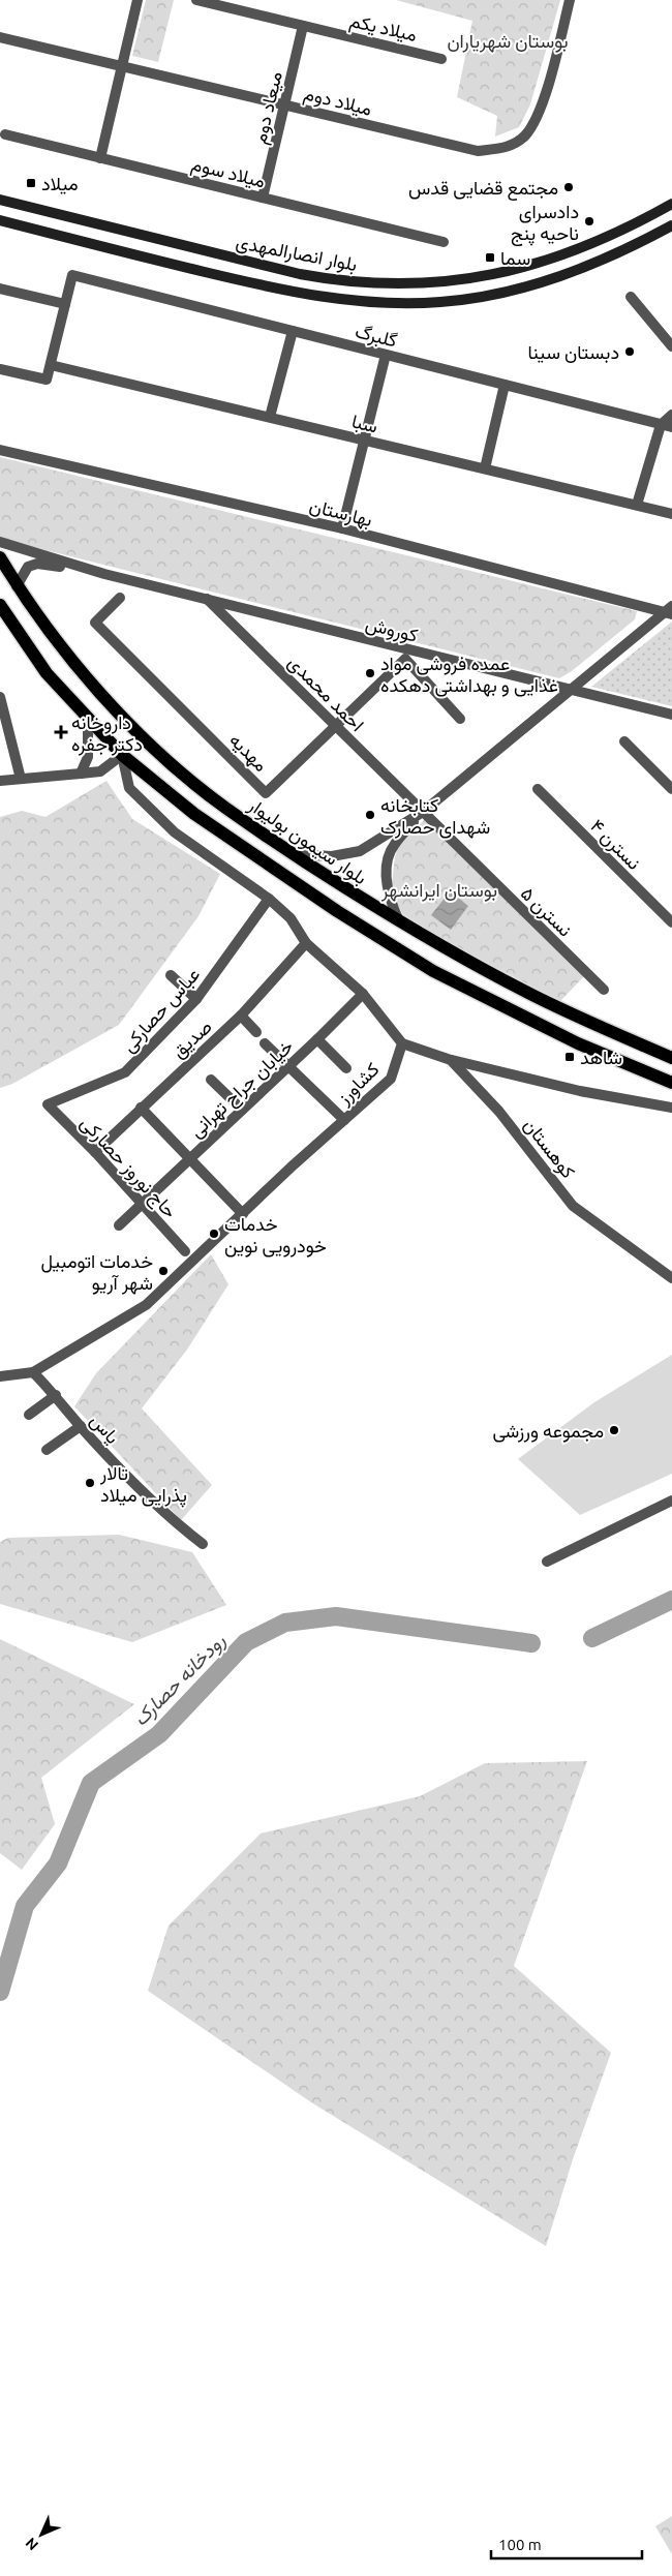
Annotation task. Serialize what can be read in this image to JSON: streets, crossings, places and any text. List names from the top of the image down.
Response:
{
  "streets": {
    "main road": ["بلوار انصارالمهدی", "بلوار سیمون بولیوار"],
    "street": [
      "میلاد یکم",
      "میلاد دوم",
      "میعاد دوم",
      "میلاد سوم",
      "گلبرگ",
      "سبا",
      "بهارستان",
      "کوروش",
      "احمد محمدی",
      "مهدیه",
      "نسترن ۴",
      "نسترن ۵",
      "عباس حصارکی",
      "صدیق",
      "کشاورز",
      "خیابان جراح تهرانی",
      "کوهستان",
      "حاج نوروز حصارکی",
      "یاس"
    ]
  },
  "crossings": [
    ["میلاد یکم", "میعاد دوم"],
    ["میلاد دوم", "میعاد دوم"],
    ["میعاد دوم", "میلاد سوم"],
    ["کوروش", "احمد محمدی"],
    ["احمد محمدی", "مهدیه"],
    ["احمد محمدی", "نسترن ۵"],
    ["عباس حصارکی", "حاج نوروز حصارکی"],
    ["صدیق", "حاج نوروز حصارکی"],
    ["کشاورز", "کوهستان"],
    ["کشاورز", "یاس"],
    ["خیابان جراح تهرانی", "حاج نوروز حصارکی"]
  ],
  "water": ["رودخانه حصارک"],
  "parks": ["بوستان شهریاران", "بوستان ایرانشهر"],
  "places": {
    "transit": ["میلاد", "سما", "شاهد"],
    "other": [
      "مجتمع قضایی قدس",
      "دادسرای ناحیه پنج",
      "دبستان سینا",
      "عمده فروشی مواد غذایی و بهداشتی دهکده",
      "کتابخانه شهدای حصارک",
      "خدمات خودرویی نوین",
      "خدمات اتومبیل شهر آریو",
      "مجموعه ورزشی",
      "تالار پذرایی میلاد"
    ],
    "health": ["داروخانه دکتر جفره"]
  },
  "scale_bar": "100 m",
  "north": "bottom left"
}
